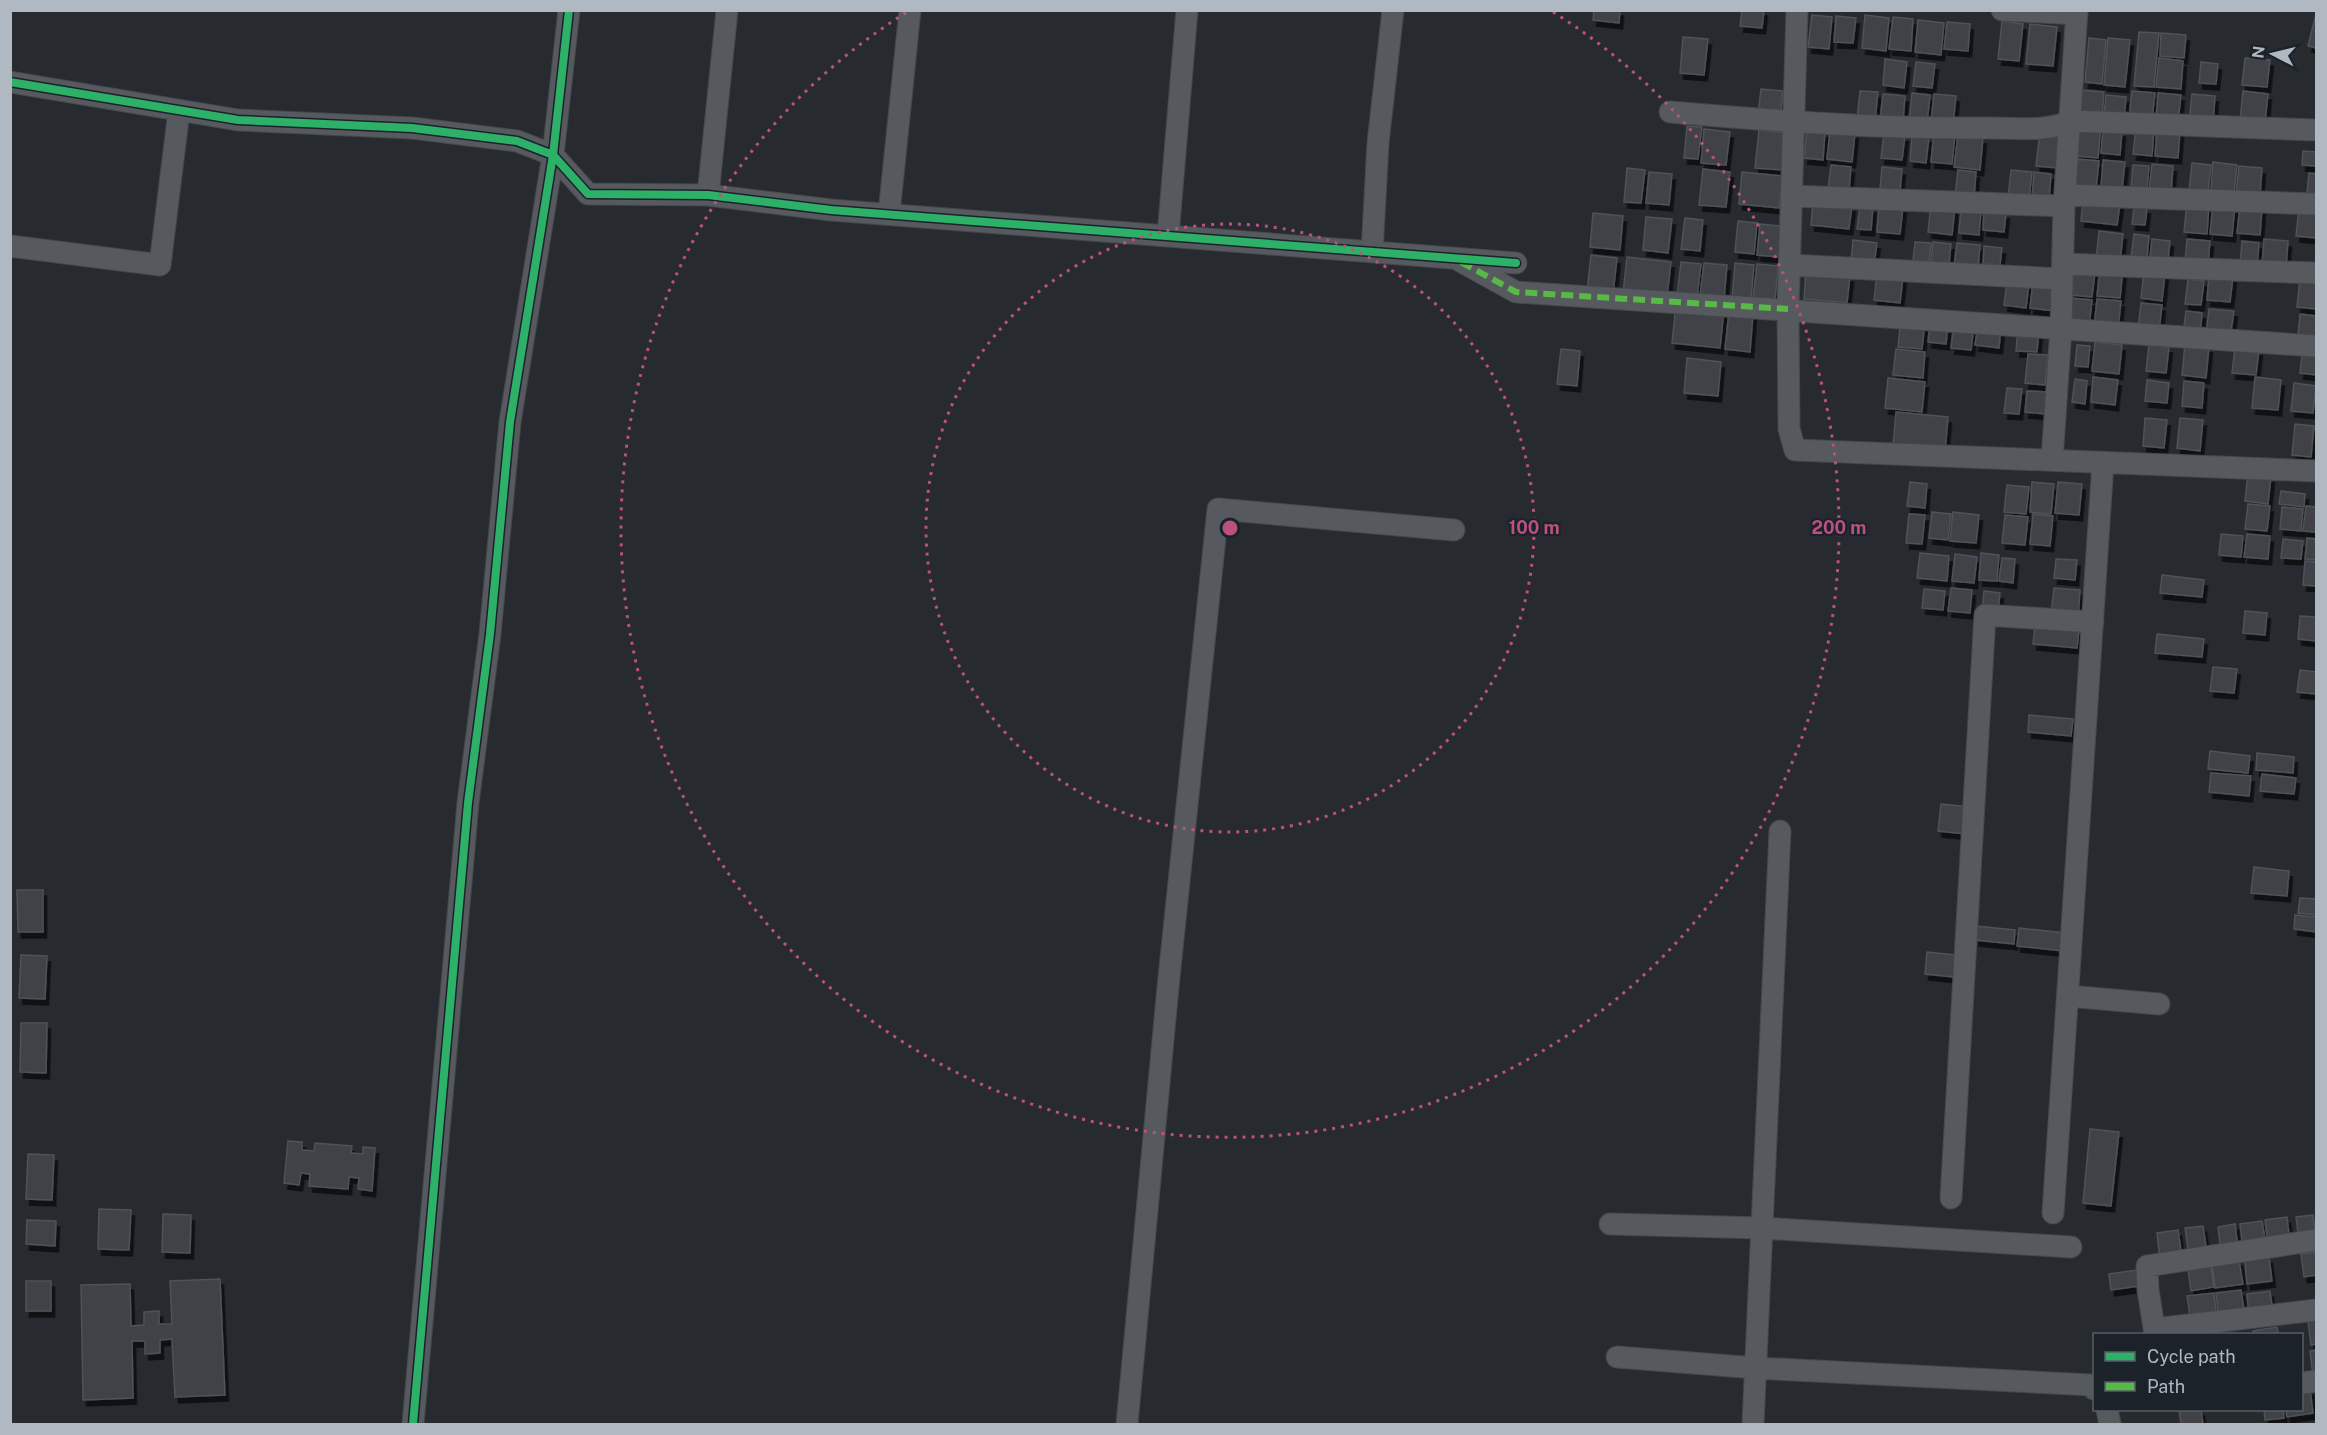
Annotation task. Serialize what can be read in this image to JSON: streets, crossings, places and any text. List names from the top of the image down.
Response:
{
  "legend": ["Cycle path", "Path"],
  "north": "left",
  "rings": ["100 m", "200 m"]
}
